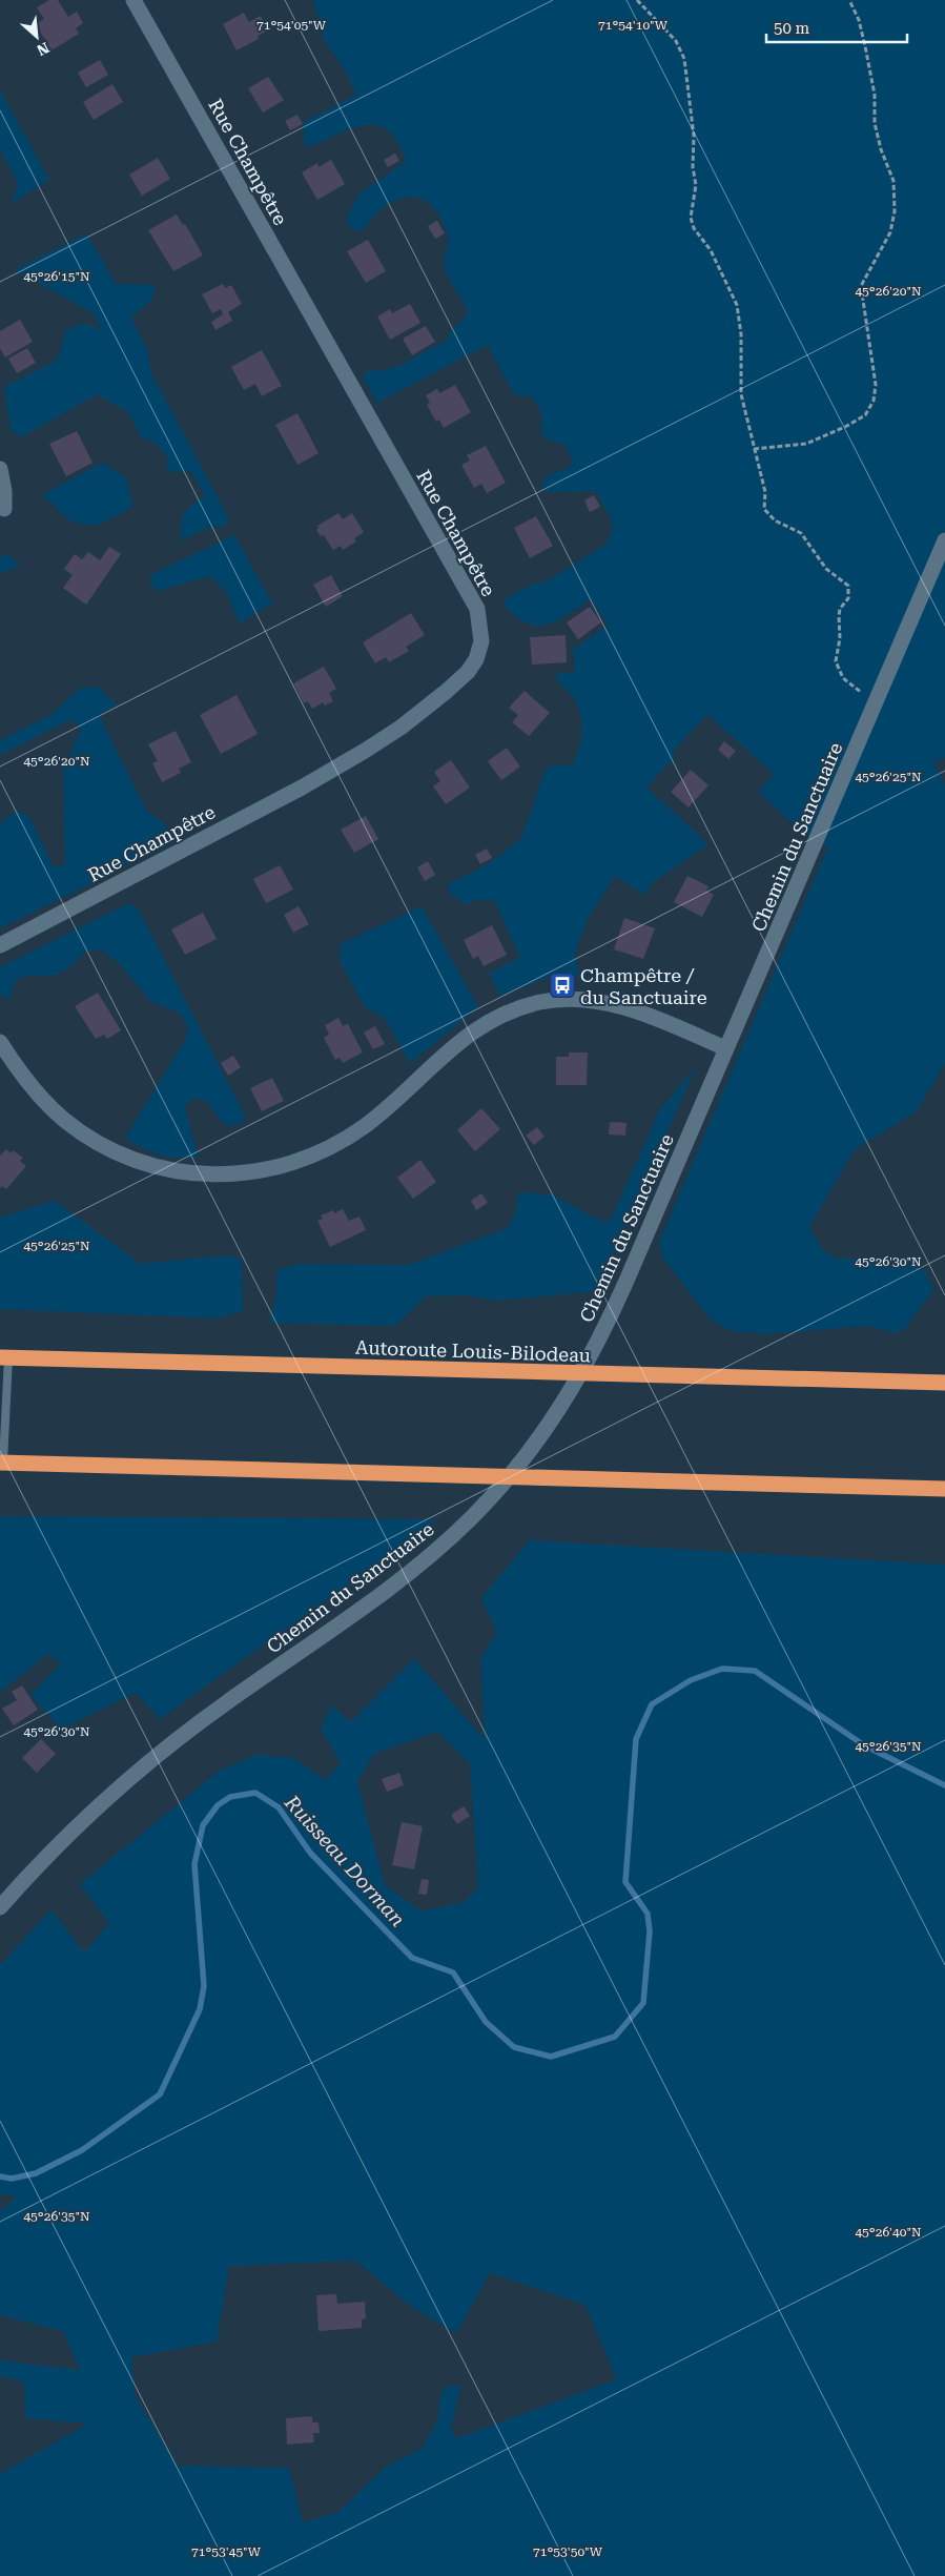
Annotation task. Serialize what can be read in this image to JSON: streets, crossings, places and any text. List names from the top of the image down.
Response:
{
  "streets": {
    "highway": ["Autoroute Louis-Bilodeau"],
    "street": ["Rue Champêtre", "Chemin du Sanctuaire"]
  },
  "water": ["Ruisseau Dorman"],
  "places": {
    "bus stop": ["Champêtre / du Sanctuaire"]
  },
  "scale_bar": "50 m",
  "north": "bottom right",
  "coordinates": [
    "71°54'05\"W",
    "71°54'10\"W",
    "45°26'15\"N",
    "45°26'20\"N",
    "45°26'25\"N",
    "45°26'30\"N",
    "45°26'35\"N",
    "45°26'40\"N",
    "71°53'45\"W",
    "71°53'50\"W"
  ]
}
